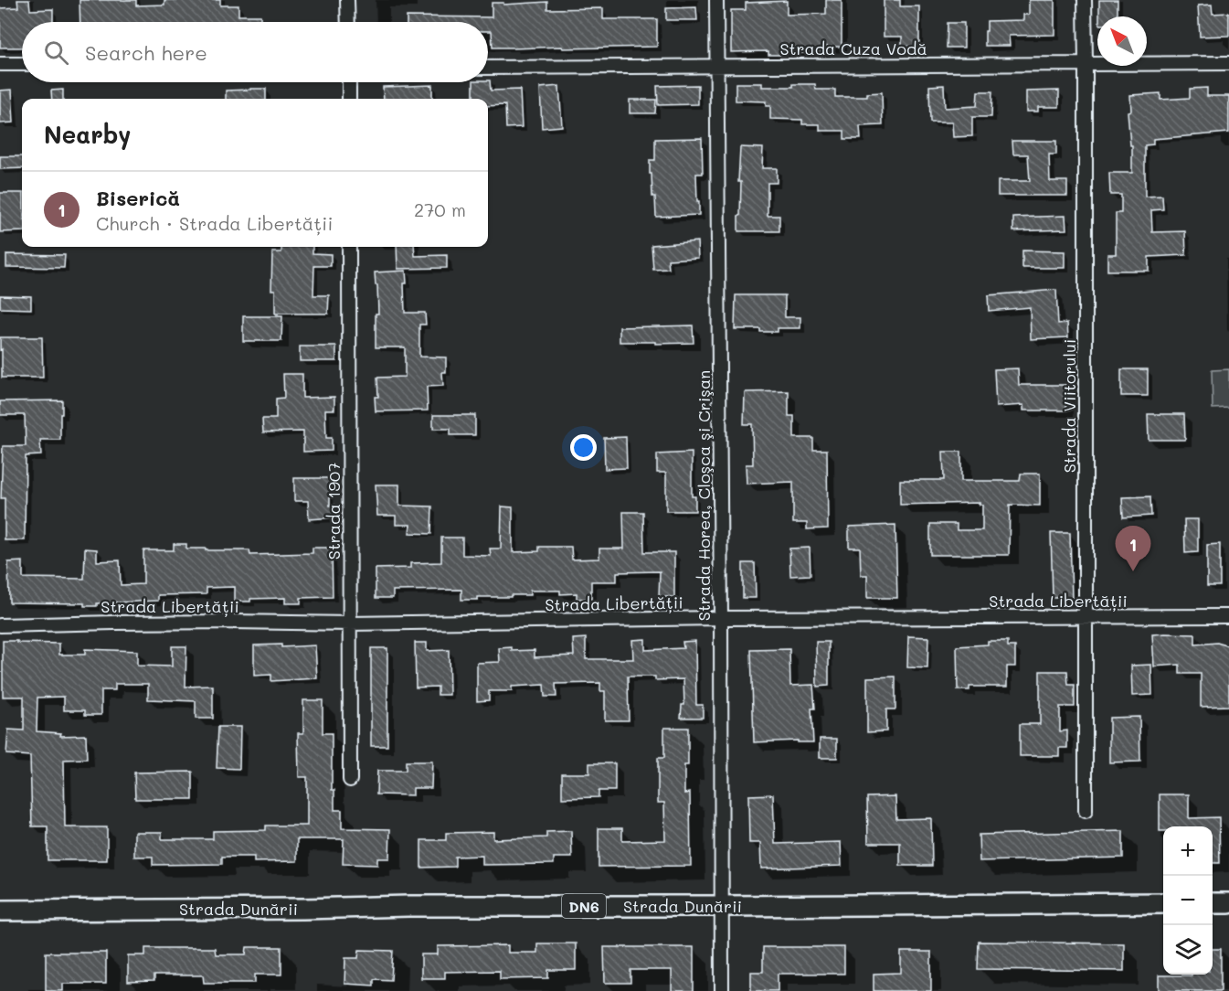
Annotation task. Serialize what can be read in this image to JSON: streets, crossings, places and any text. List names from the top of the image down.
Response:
{
  "streets": {
    "main road": ["DN6", "Strada Dunării"],
    "street": [
      "Strada Cuza Vodă",
      "Strada Viitorului",
      "Strada Horea, Cloşca şi Crişan",
      "Strada 1907",
      "Strada Libertății"
    ]
  },
  "crossings": [
    ["Strada Cuza Vodă", "Strada Viitorului"],
    ["Strada Cuza Vodă", "Strada Horea, Cloşca şi Crişan"],
    ["Strada Viitorului", "Strada Libertății"],
    ["Strada Horea, Cloşca şi Crişan", "Strada Libertății"],
    ["Strada Horea, Cloşca şi Crişan", "Strada Dunării"],
    ["Strada 1907", "Strada Libertății"]
  ],
  "north": "top left",
  "page": {
    "search": "Search here",
    "heading": "Nearby",
    "list": [
      {
        "mark": "1",
        "name": "Biserică",
        "note": "Church · Strada Libertății",
        "value": "270 m"
      }
    ],
    "pins": "1",
    "map_buttons": ["+", "−"]
  }
}
